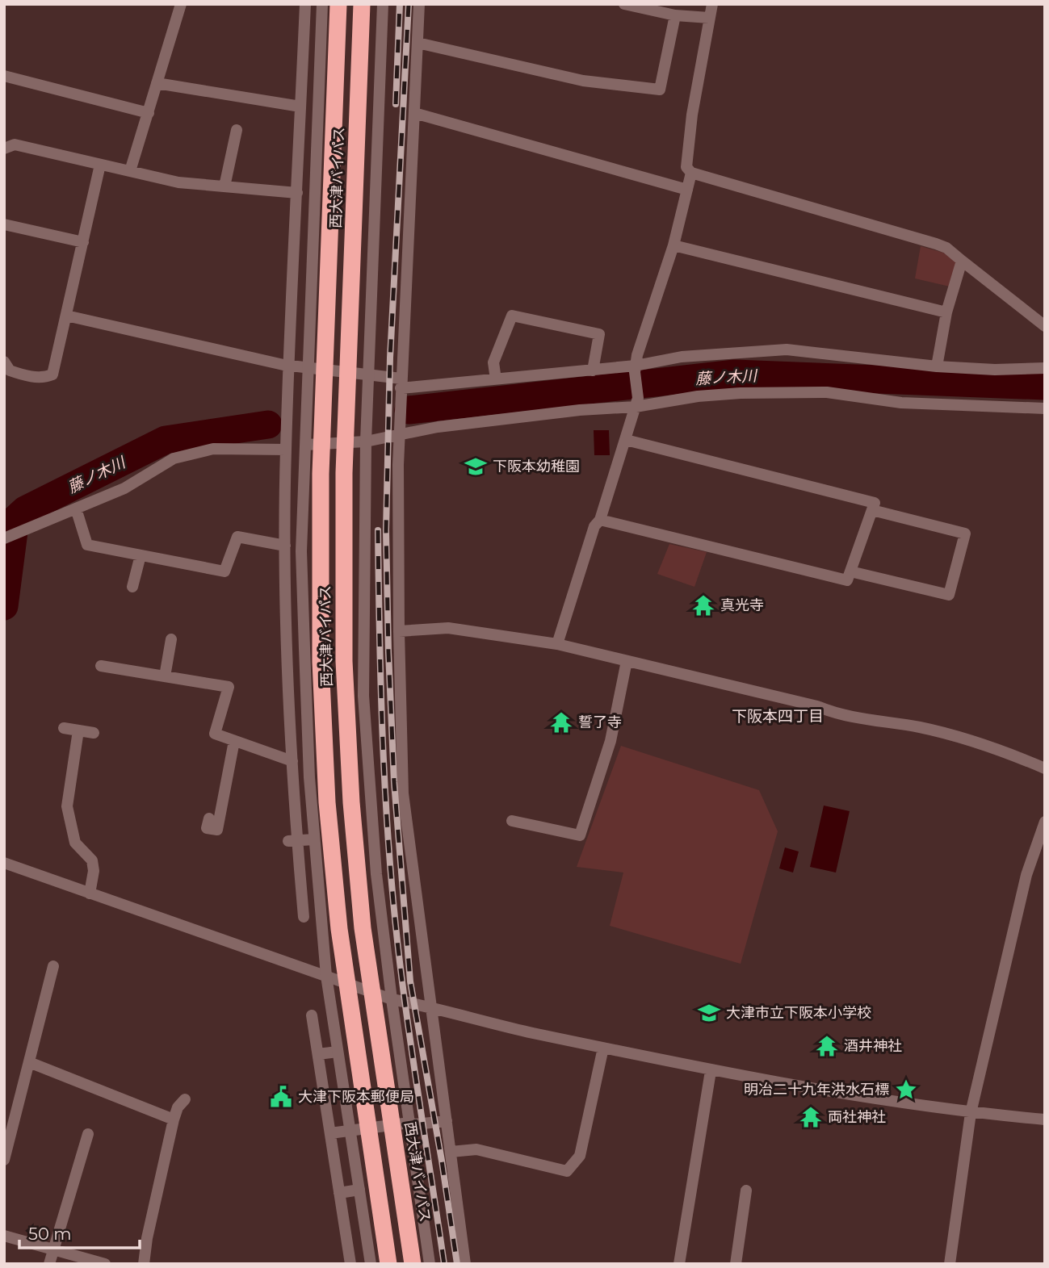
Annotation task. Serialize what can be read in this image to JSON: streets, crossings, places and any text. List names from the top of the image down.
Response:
{
  "streets": {
    "highway": ["西大津バイパス"]
  },
  "districts": ["下阪本四丁目"],
  "water": ["藤ノ木川"],
  "places": {
    "school or university": ["下阪本幼稚園", "大津市立下阪本小学校"],
    "temple": [
      "真光寺",
      "誓了寺",
      "酒井神社",
      "両社神社"
    ],
    "place": ["明冶二十九年洪水石標"],
    "public building": ["大津下阪本郵便局"]
  },
  "scale_bar": "50 m"
}
